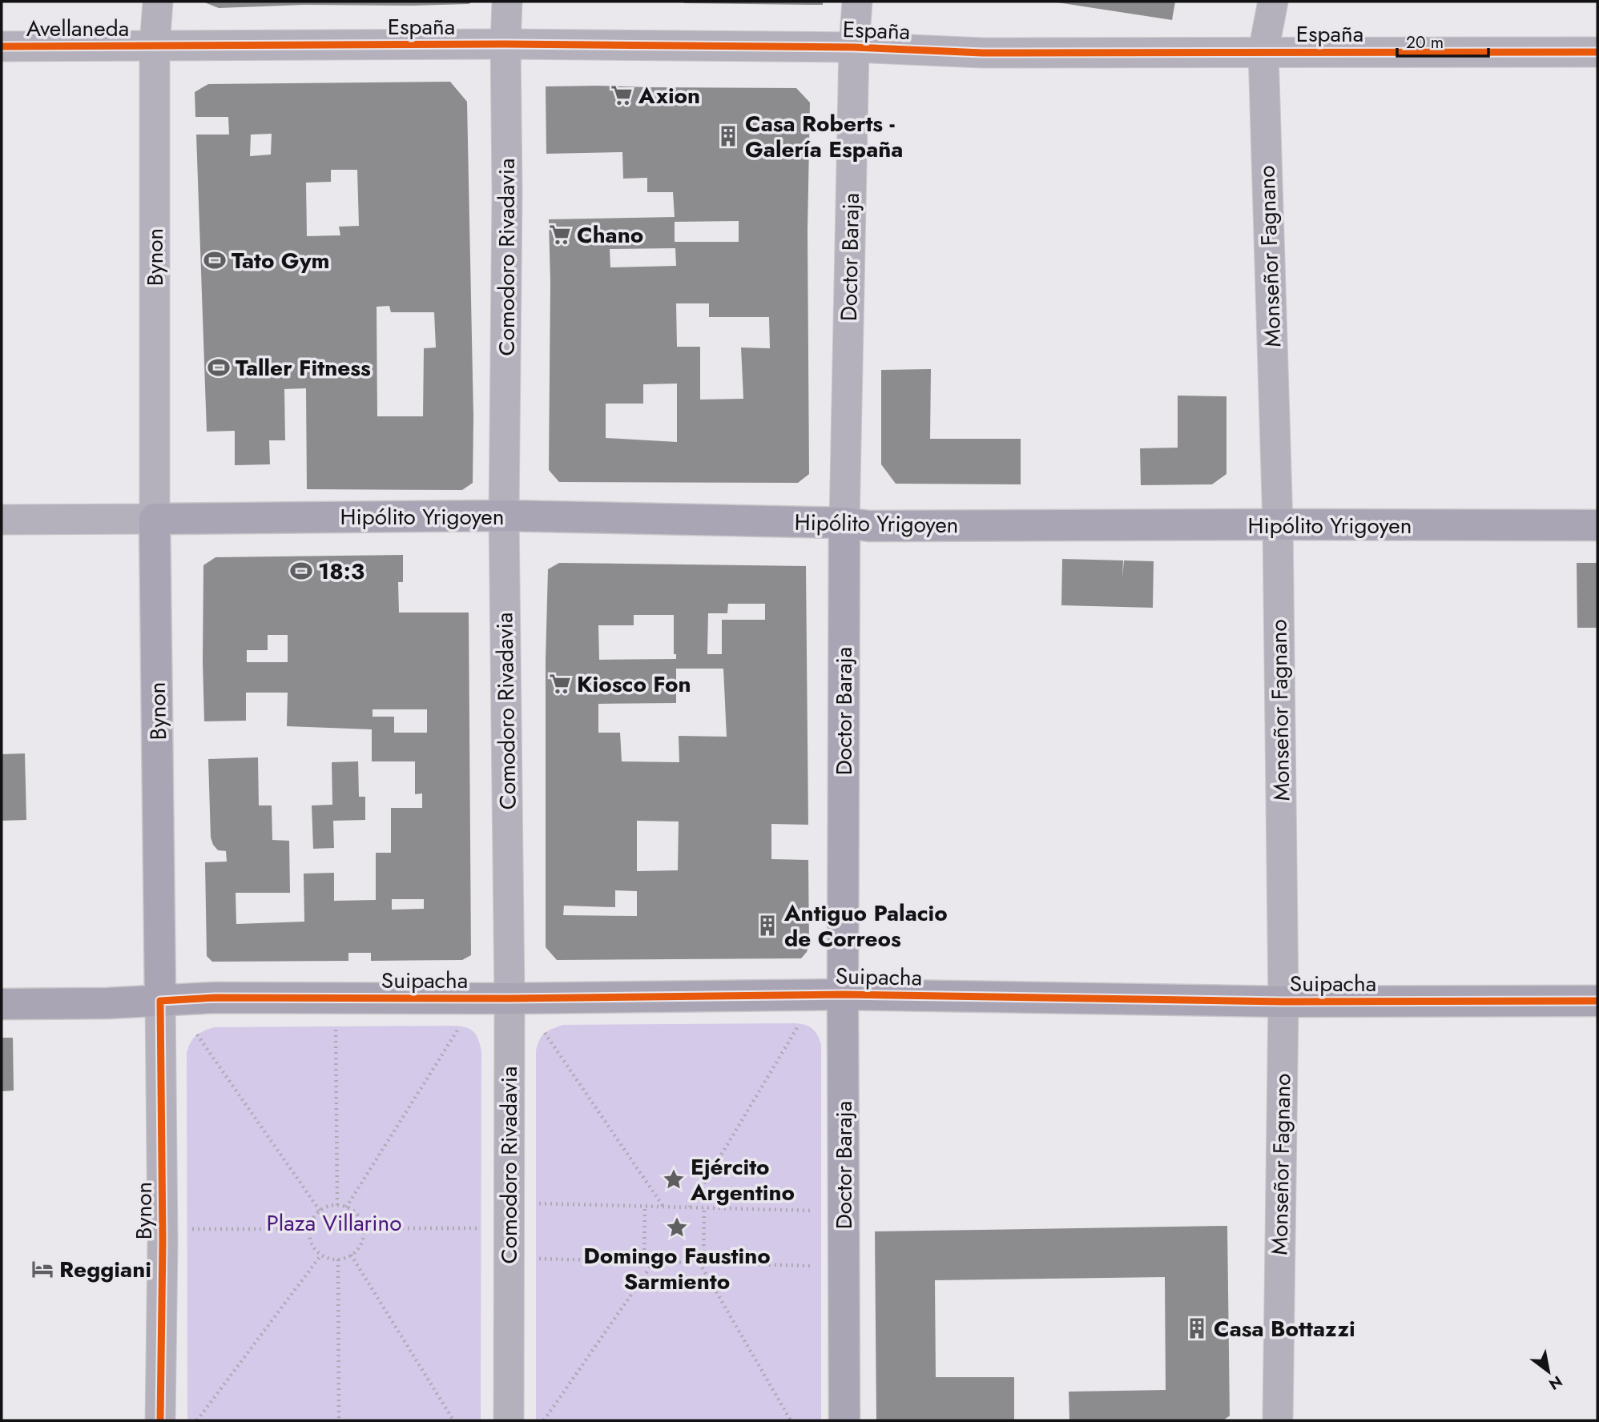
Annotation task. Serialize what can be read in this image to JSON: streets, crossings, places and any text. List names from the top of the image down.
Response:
{
  "streets": {
    "street": [
      "España",
      "Avellaneda",
      "Monseñor Fagnano",
      "Bynon",
      "Comodoro Rivadavia",
      "Doctor Baraja",
      "Hipólito Yrigoyen",
      "Suipacha"
    ]
  },
  "crossings": [
    ["España", "Avellaneda"],
    ["España", "Monseñor Fagnano"],
    ["España", "Bynon"],
    ["España", "Comodoro Rivadavia"],
    ["España", "Doctor Baraja"],
    ["Avellaneda", "Bynon"],
    ["Monseñor Fagnano", "Hipólito Yrigoyen"],
    ["Monseñor Fagnano", "Suipacha"],
    ["Bynon", "Hipólito Yrigoyen"],
    ["Bynon", "Suipacha"],
    ["Comodoro Rivadavia", "Hipólito Yrigoyen"],
    ["Comodoro Rivadavia", "Suipacha"],
    ["Doctor Baraja", "Hipólito Yrigoyen"],
    ["Doctor Baraja", "Suipacha"]
  ],
  "parks": ["Plaza Villarino"],
  "places": {
    "supermarket": ["Axion", "Chano", "Kiosco Fon"],
    "building": ["Casa Roberts - Galería España", "Antiguo Palacio de Correos", "Casa Bottazzi"],
    "sports": ["Tato Gym", "Taller Fitness", "18:3"],
    "place": ["Ejército Argentino", "Domingo Faustino Sarmiento"],
    "hotel": ["Reggiani"]
  },
  "scale_bar": "20 m",
  "north": "bottom right"
}
